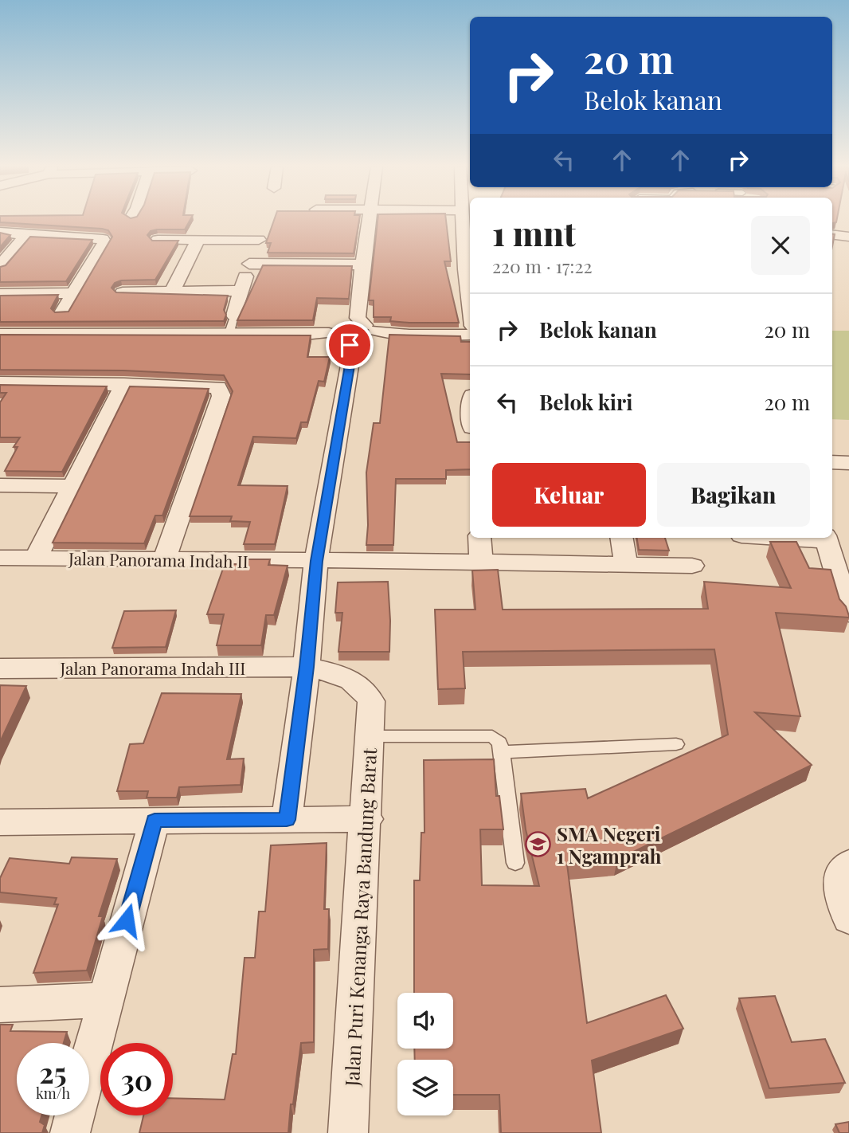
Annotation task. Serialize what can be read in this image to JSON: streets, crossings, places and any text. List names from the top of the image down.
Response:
{
  "streets": {
    "street": ["Jalan Panorama Indah II", "Jalan Panorama Indah III", "Jalan Puri Kenanga Raya Bandung Barat"]
  },
  "crossings": [
    ["Jalan Panorama Indah III", "Jalan Puri Kenanga Raya Bandung Barat"]
  ],
  "places": {
    "school or university": ["SMA Negeri 1 Ngamprah"]
  },
  "page": {
    "turn": ["20 m", "Belok kanan"],
    "heading": ["1 mnt", "220 m · 17:22"],
    "list": [
      {
        "name": "Belok kanan",
        "value": "20 m"
      },
      {
        "name": "Belok kiri",
        "value": "20 m"
      }
    ],
    "buttons": ["Keluar", "Bagikan"],
    "speed": "25 km/h",
    "limit": "30"
  }
}
